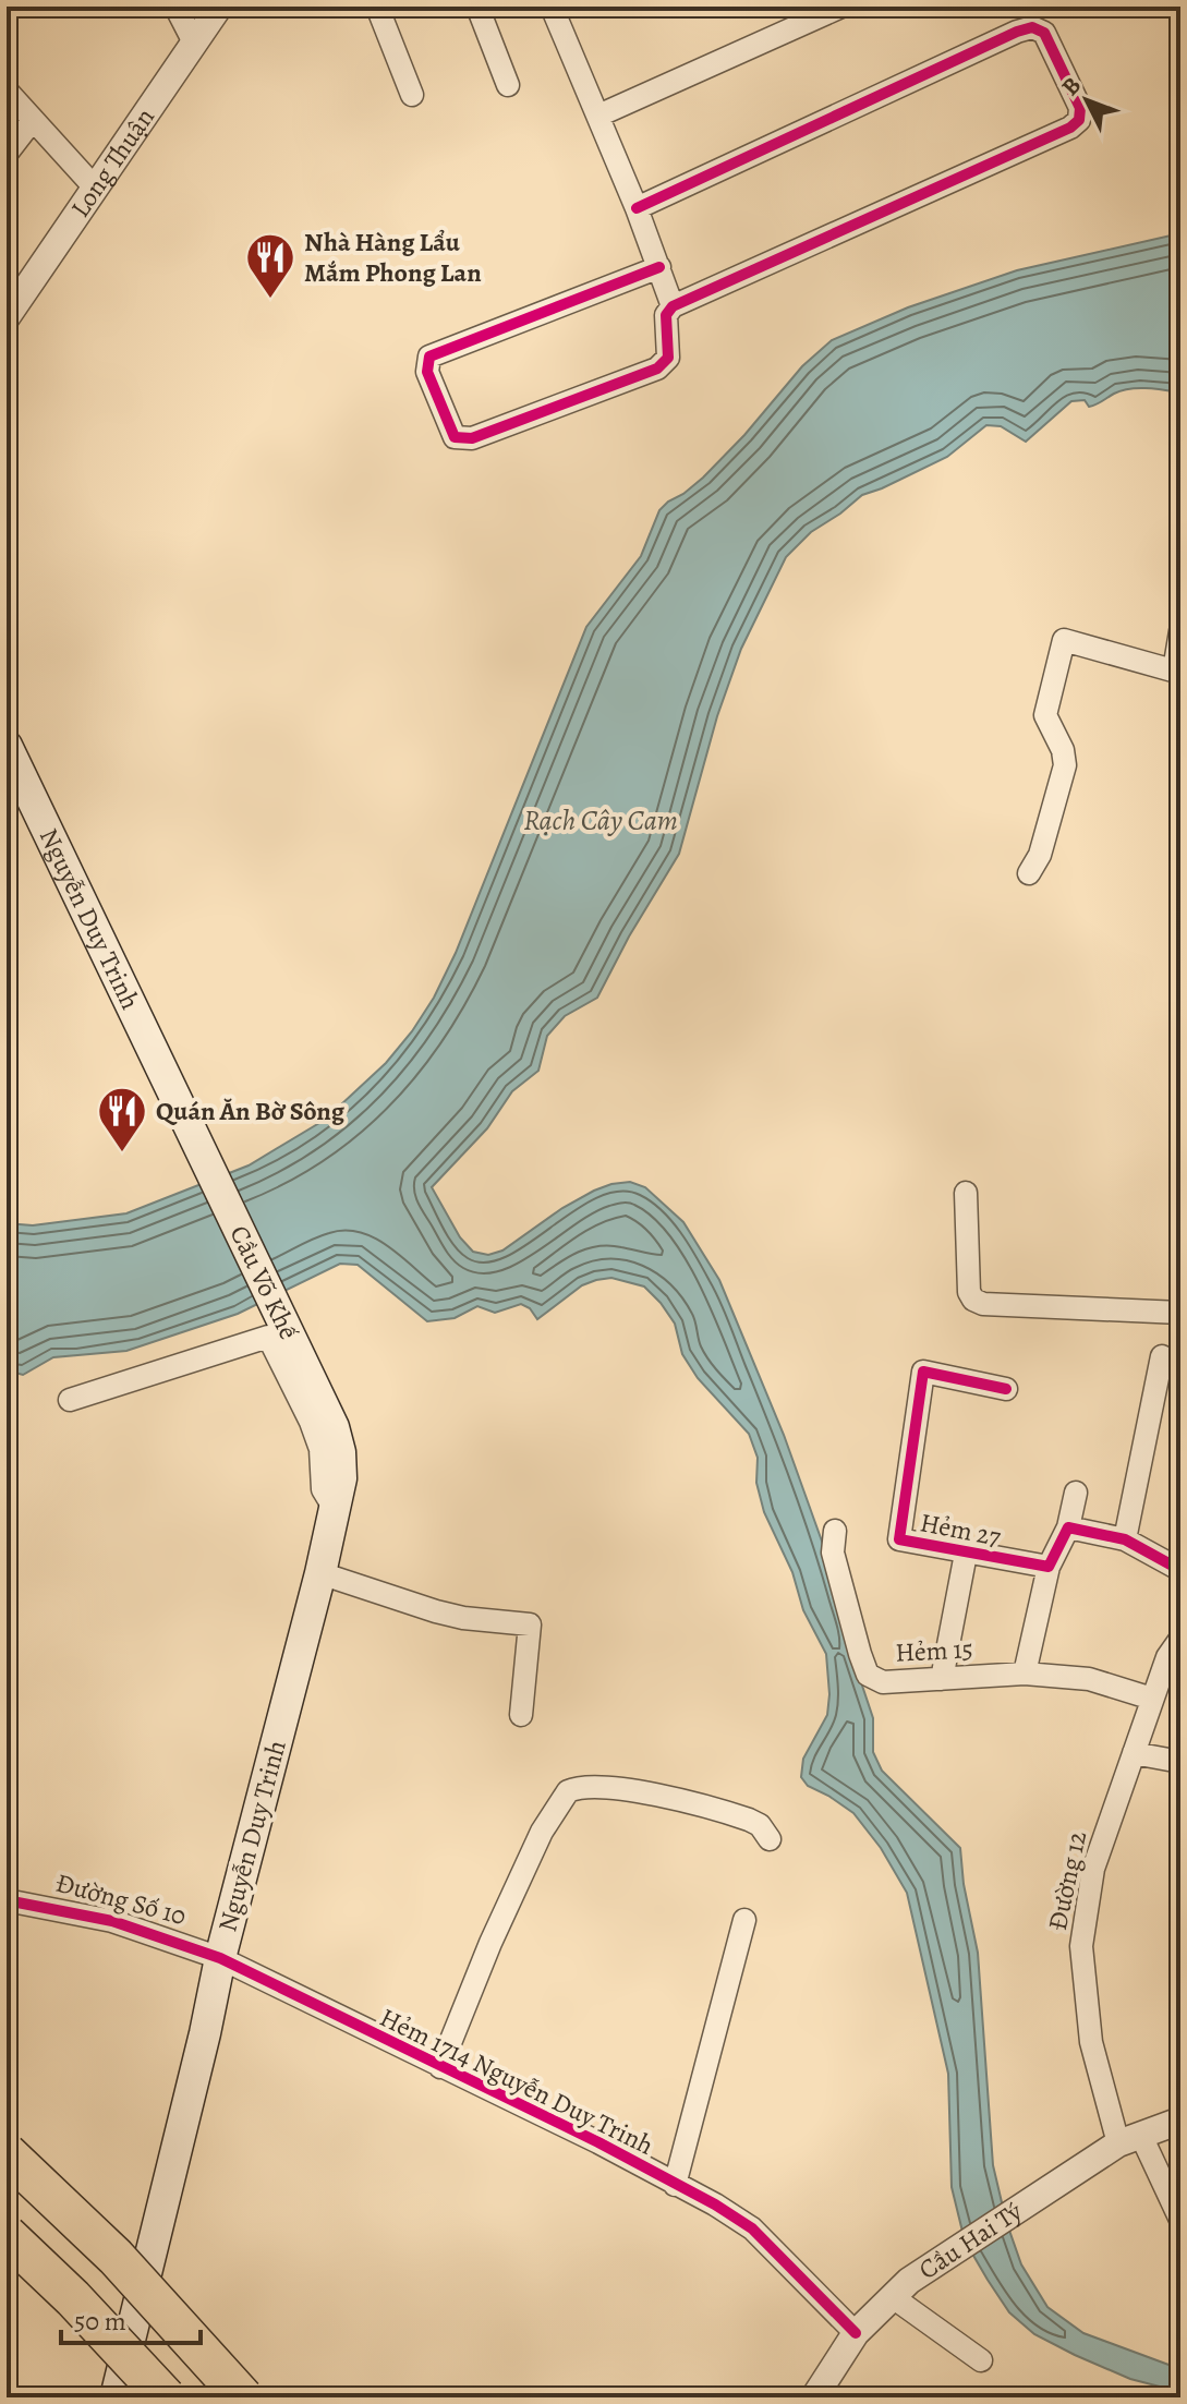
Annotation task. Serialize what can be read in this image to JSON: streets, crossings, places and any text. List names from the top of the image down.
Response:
{
  "streets": {
    "main road": ["Nguyễn Duy Trinh", "Cầu Võ Khế"],
    "street": [
      "Long Thuận",
      "Hẻm 27",
      "Hẻm 15",
      "Đường 12",
      "Đường Số 10",
      "Hẻm 1714 Nguyễn Duy Trinh",
      "Cầu Hai Tý"
    ]
  },
  "crossings": [
    ["Nguyễn Duy Trinh", "Cầu Võ Khế"],
    ["Nguyễn Duy Trinh", "Đường Số 10"],
    ["Nguyễn Duy Trinh", "Hẻm 1714 Nguyễn Duy Trinh"],
    ["Hẻm 15", "Đường 12"],
    ["Đường 12", "Cầu Hai Tý"],
    ["Đường Số 10", "Hẻm 1714 Nguyễn Duy Trinh"],
    ["Hẻm 1714 Nguyễn Duy Trinh", "Cầu Hai Tý"]
  ],
  "water": ["Rạch Cây Cam"],
  "places": {
    "restaurant": ["Nhà Hàng Lẩu Mắm Phong Lan", "Quán Ăn Bờ Sông"]
  },
  "scale_bar": "50 m",
  "north": "top left"
}
